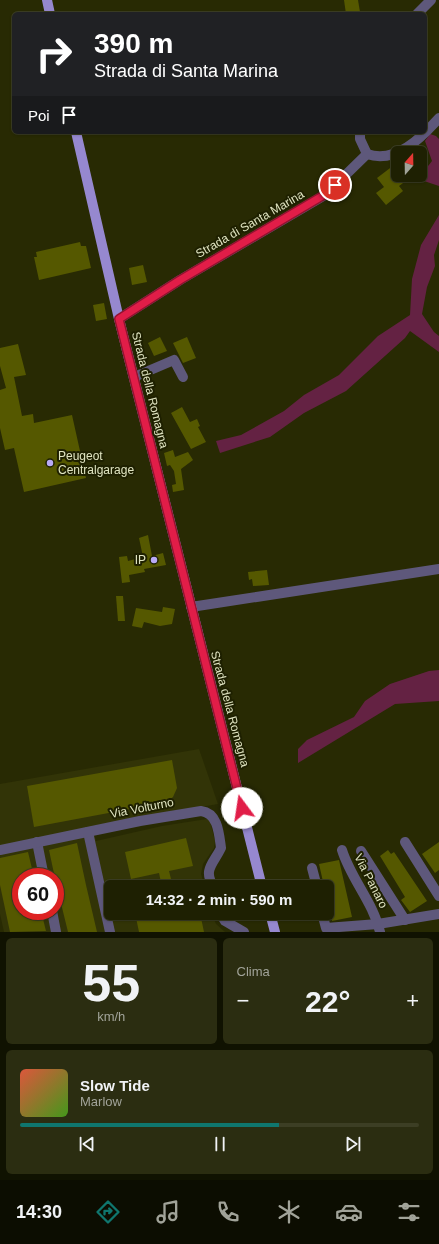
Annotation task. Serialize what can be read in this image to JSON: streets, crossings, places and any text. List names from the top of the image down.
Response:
{
  "streets": {
    "main road": ["Strada della Romagna"],
    "street": ["Strada di Santa Marina", "Via Volturno", "Via Panaro"]
  },
  "crossings": [
    ["Strada di Santa Marina", "Strada della Romagna"]
  ],
  "places": ["Peugeot Centralgarage", "IP"],
  "north": "top",
  "page": {
    "turn": ["390 m", "Strada di Santa Marina"],
    "then": "Poi",
    "limit": "60",
    "trip": "14:32 · 2 min · 590 m",
    "tile": [
      ["55", "km/h"],
      "Clima"
    ],
    "heat": ["−", "22°", "+"],
    "song": ["Slow Tide", "Marlow"],
    "tabs": "14:30"
  }
}
